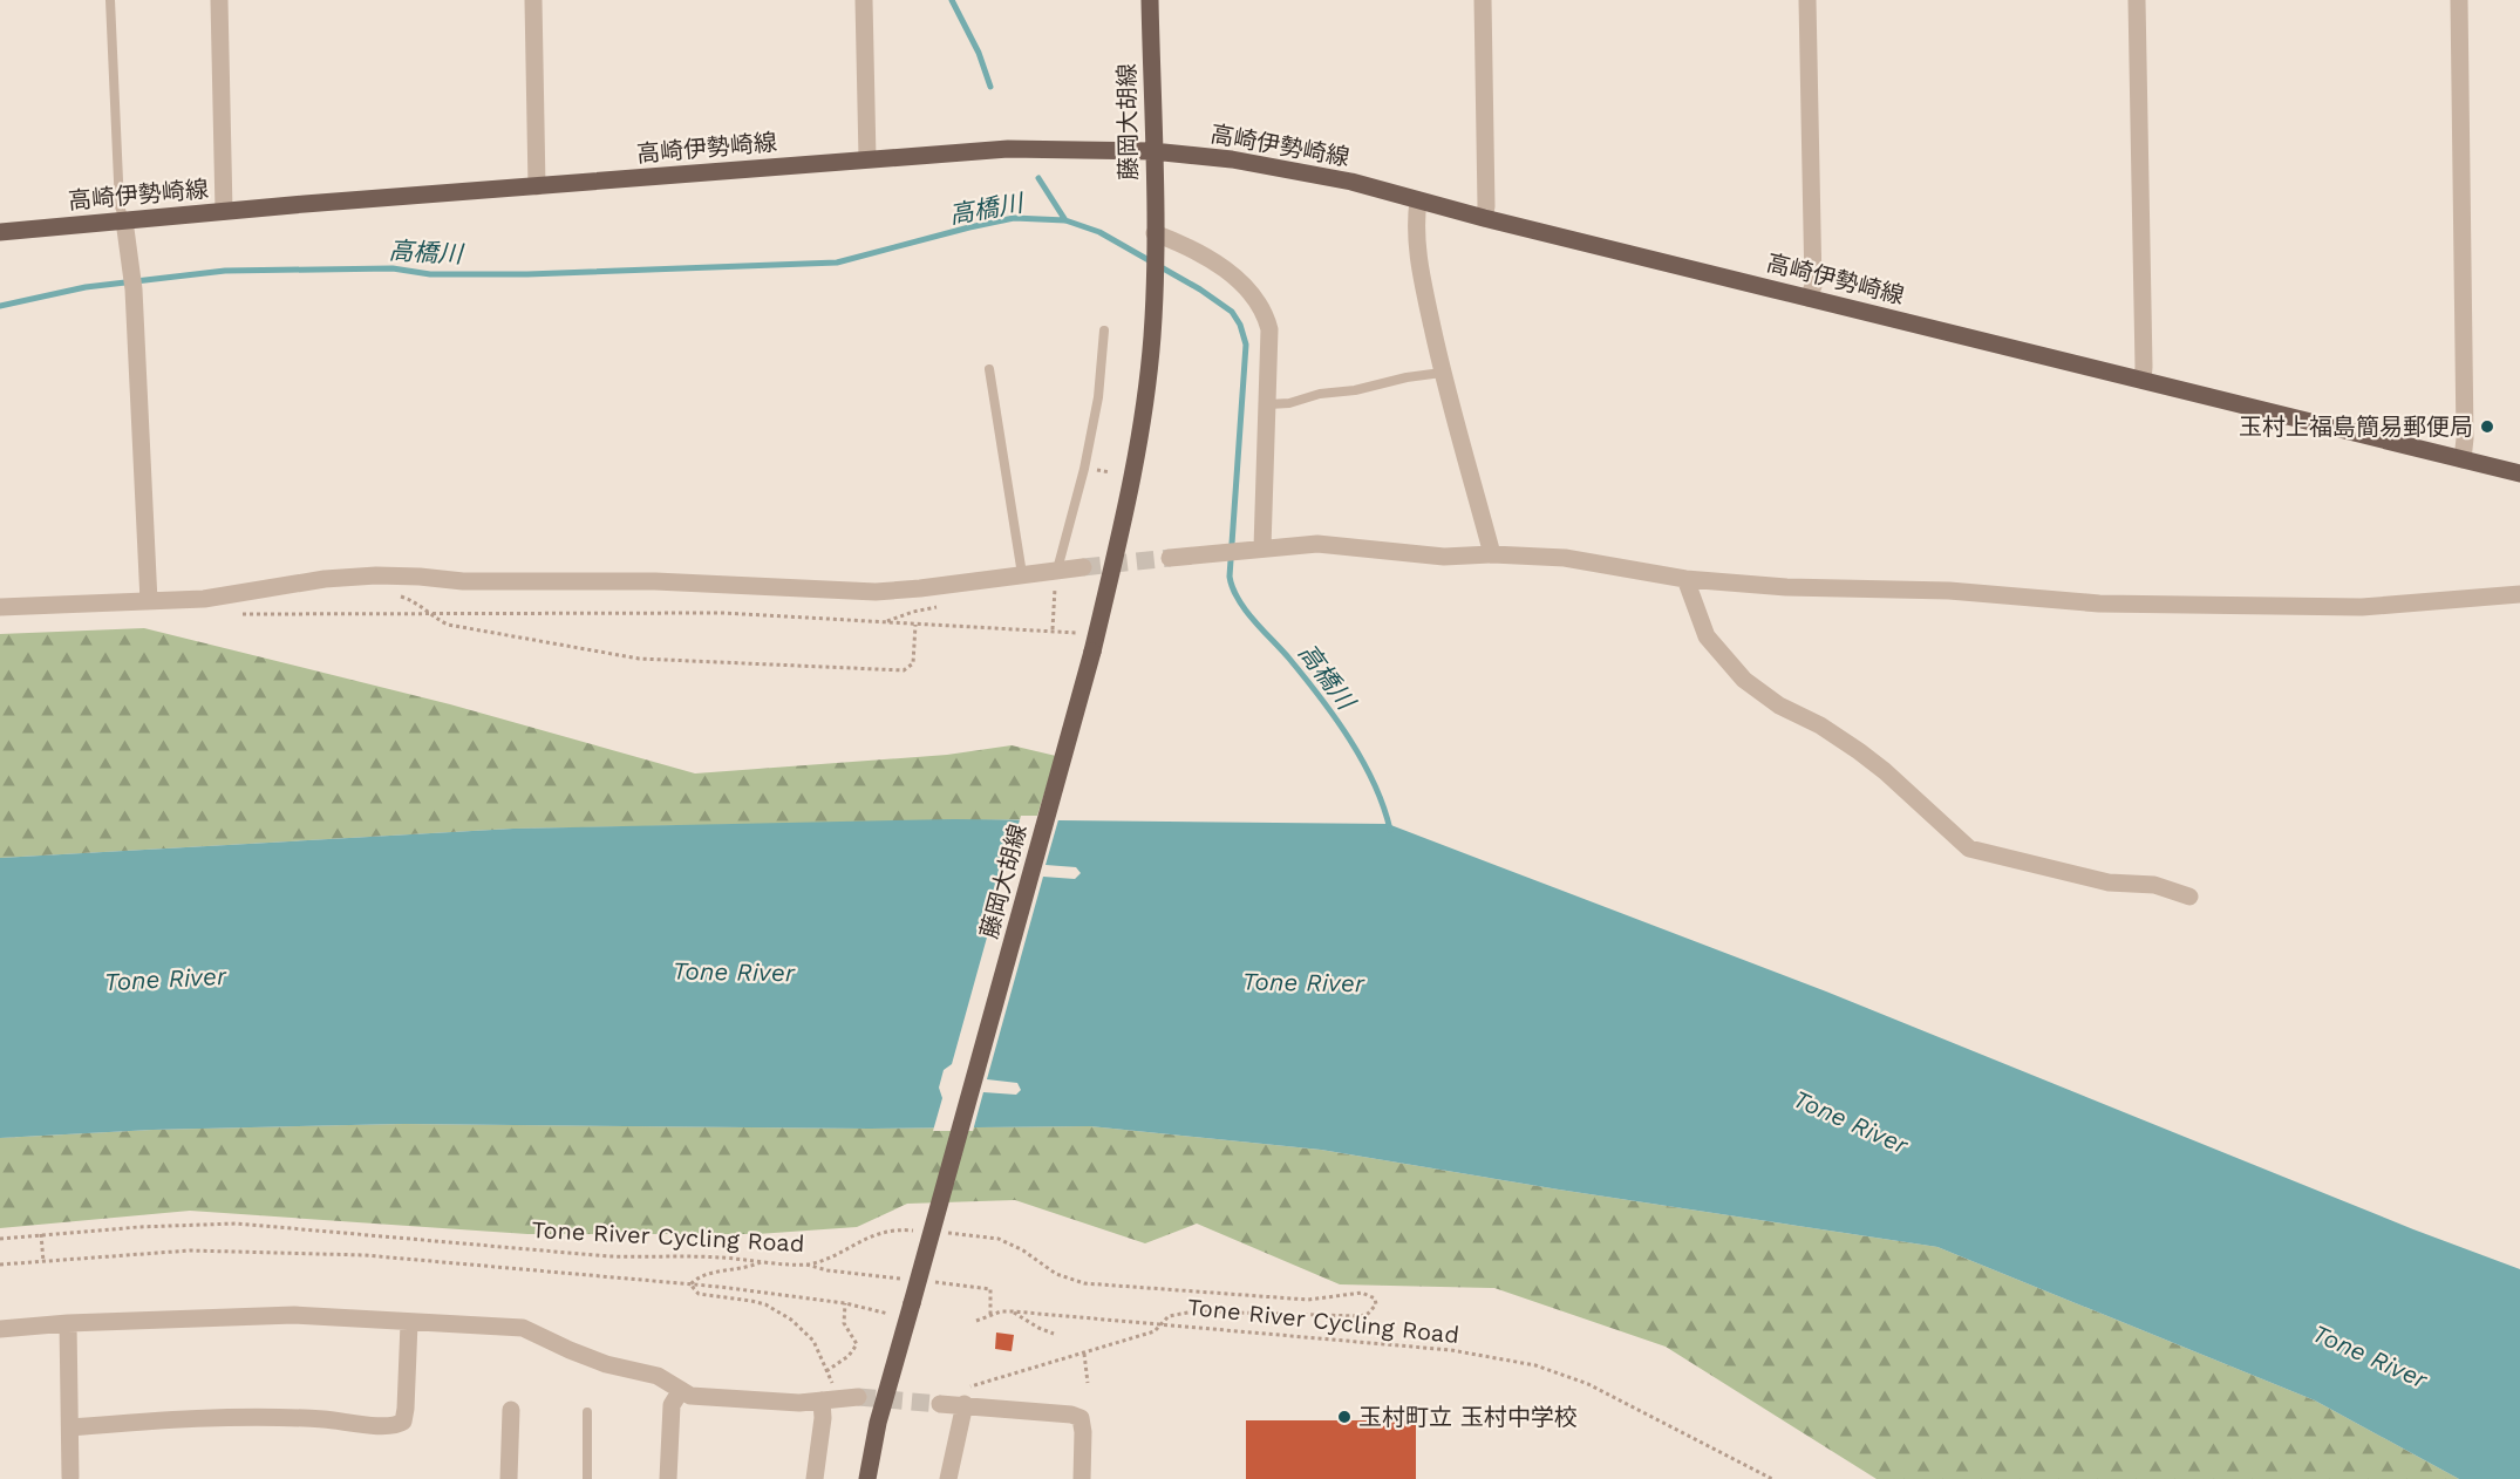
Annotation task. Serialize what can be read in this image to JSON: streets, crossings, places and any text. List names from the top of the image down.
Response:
{
  "streets": {
    "main road": ["藤岡大胡線", "高崎伊勢崎線"],
    "path": ["Tone River Cycling Road"]
  },
  "crossings": [
    ["藤岡大胡線", "高崎伊勢崎線"]
  ],
  "water": ["高橋川", "Tone River"],
  "places": ["玉村上福島簡易郵便局", "玉村町立 玉村中学校"]
}
